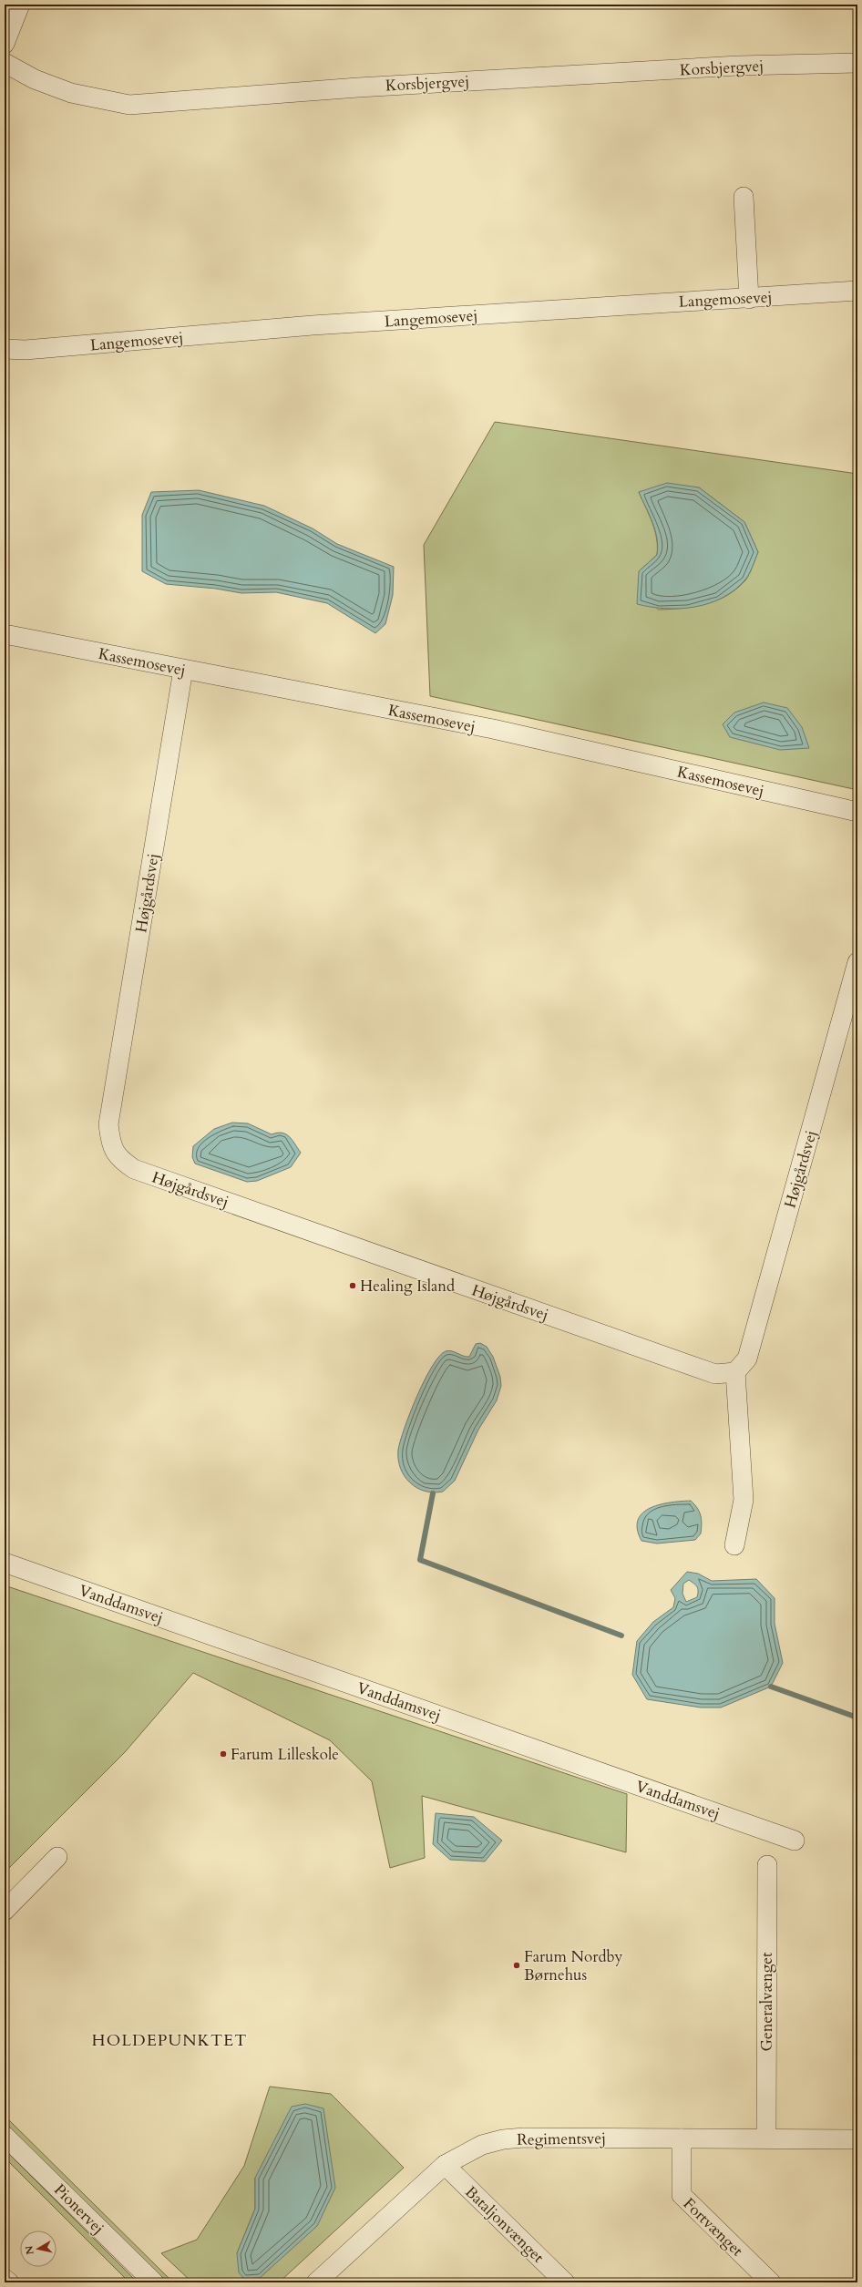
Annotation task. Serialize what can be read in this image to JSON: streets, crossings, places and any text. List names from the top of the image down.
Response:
{
  "streets": {
    "street": [
      "Korsbjergvej",
      "Langemosevej",
      "Kassemosevej",
      "Højgårdsvej",
      "Vanddamsvej",
      "Generalvænget",
      "Regimentsvej",
      "Pionervej",
      "Bataljonvænget",
      "Fortvænget"
    ]
  },
  "crossings": [
    ["Kassemosevej", "Højgårdsvej"],
    ["Generalvænget", "Regimentsvej"],
    ["Regimentsvej", "Bataljonvænget"],
    ["Regimentsvej", "Fortvænget"]
  ],
  "districts": ["HOLDEPUNKTET"],
  "places": ["Healing Island", "Farum Lilleskole", "Farum Nordby Børnehus"],
  "north": "left"
}
